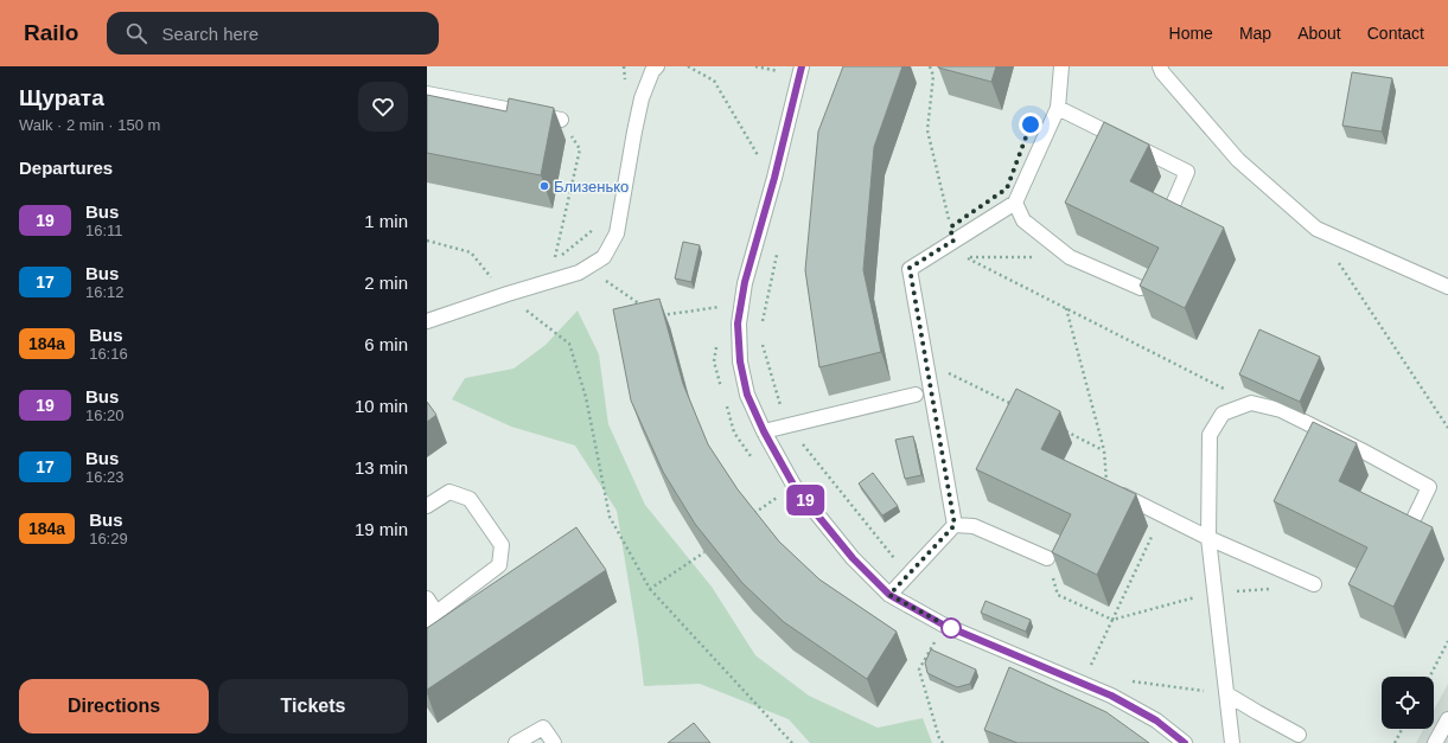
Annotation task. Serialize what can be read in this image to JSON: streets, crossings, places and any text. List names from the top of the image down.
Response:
{
  "places": ["Близенько"],
  "lines": ["bus line 19"],
  "page": {
    "header": "Railo",
    "search": "Search here",
    "nav": [
      "Home",
      "Map",
      "About",
      "Contact"
    ],
    "heading": [
      ["Щурата", "Walk · 2 min · 150 m"],
      "Departures"
    ],
    "on_map": "19",
    "list": [
      {
        "mark": "19",
        "name": "Bus",
        "note": "16:11",
        "value": "1 min"
      },
      {
        "mark": "17",
        "name": "Bus",
        "note": "16:12",
        "value": "2 min"
      },
      {
        "mark": "184а",
        "name": "Bus",
        "note": "16:16",
        "value": "6 min"
      },
      {
        "mark": "19",
        "name": "Bus",
        "note": "16:20",
        "value": "10 min"
      },
      {
        "mark": "17",
        "name": "Bus",
        "note": "16:23",
        "value": "13 min"
      },
      {
        "mark": "184а",
        "name": "Bus",
        "note": "16:29",
        "value": "19 min"
      }
    ],
    "buttons": ["Directions", "Tickets"]
  }
}
